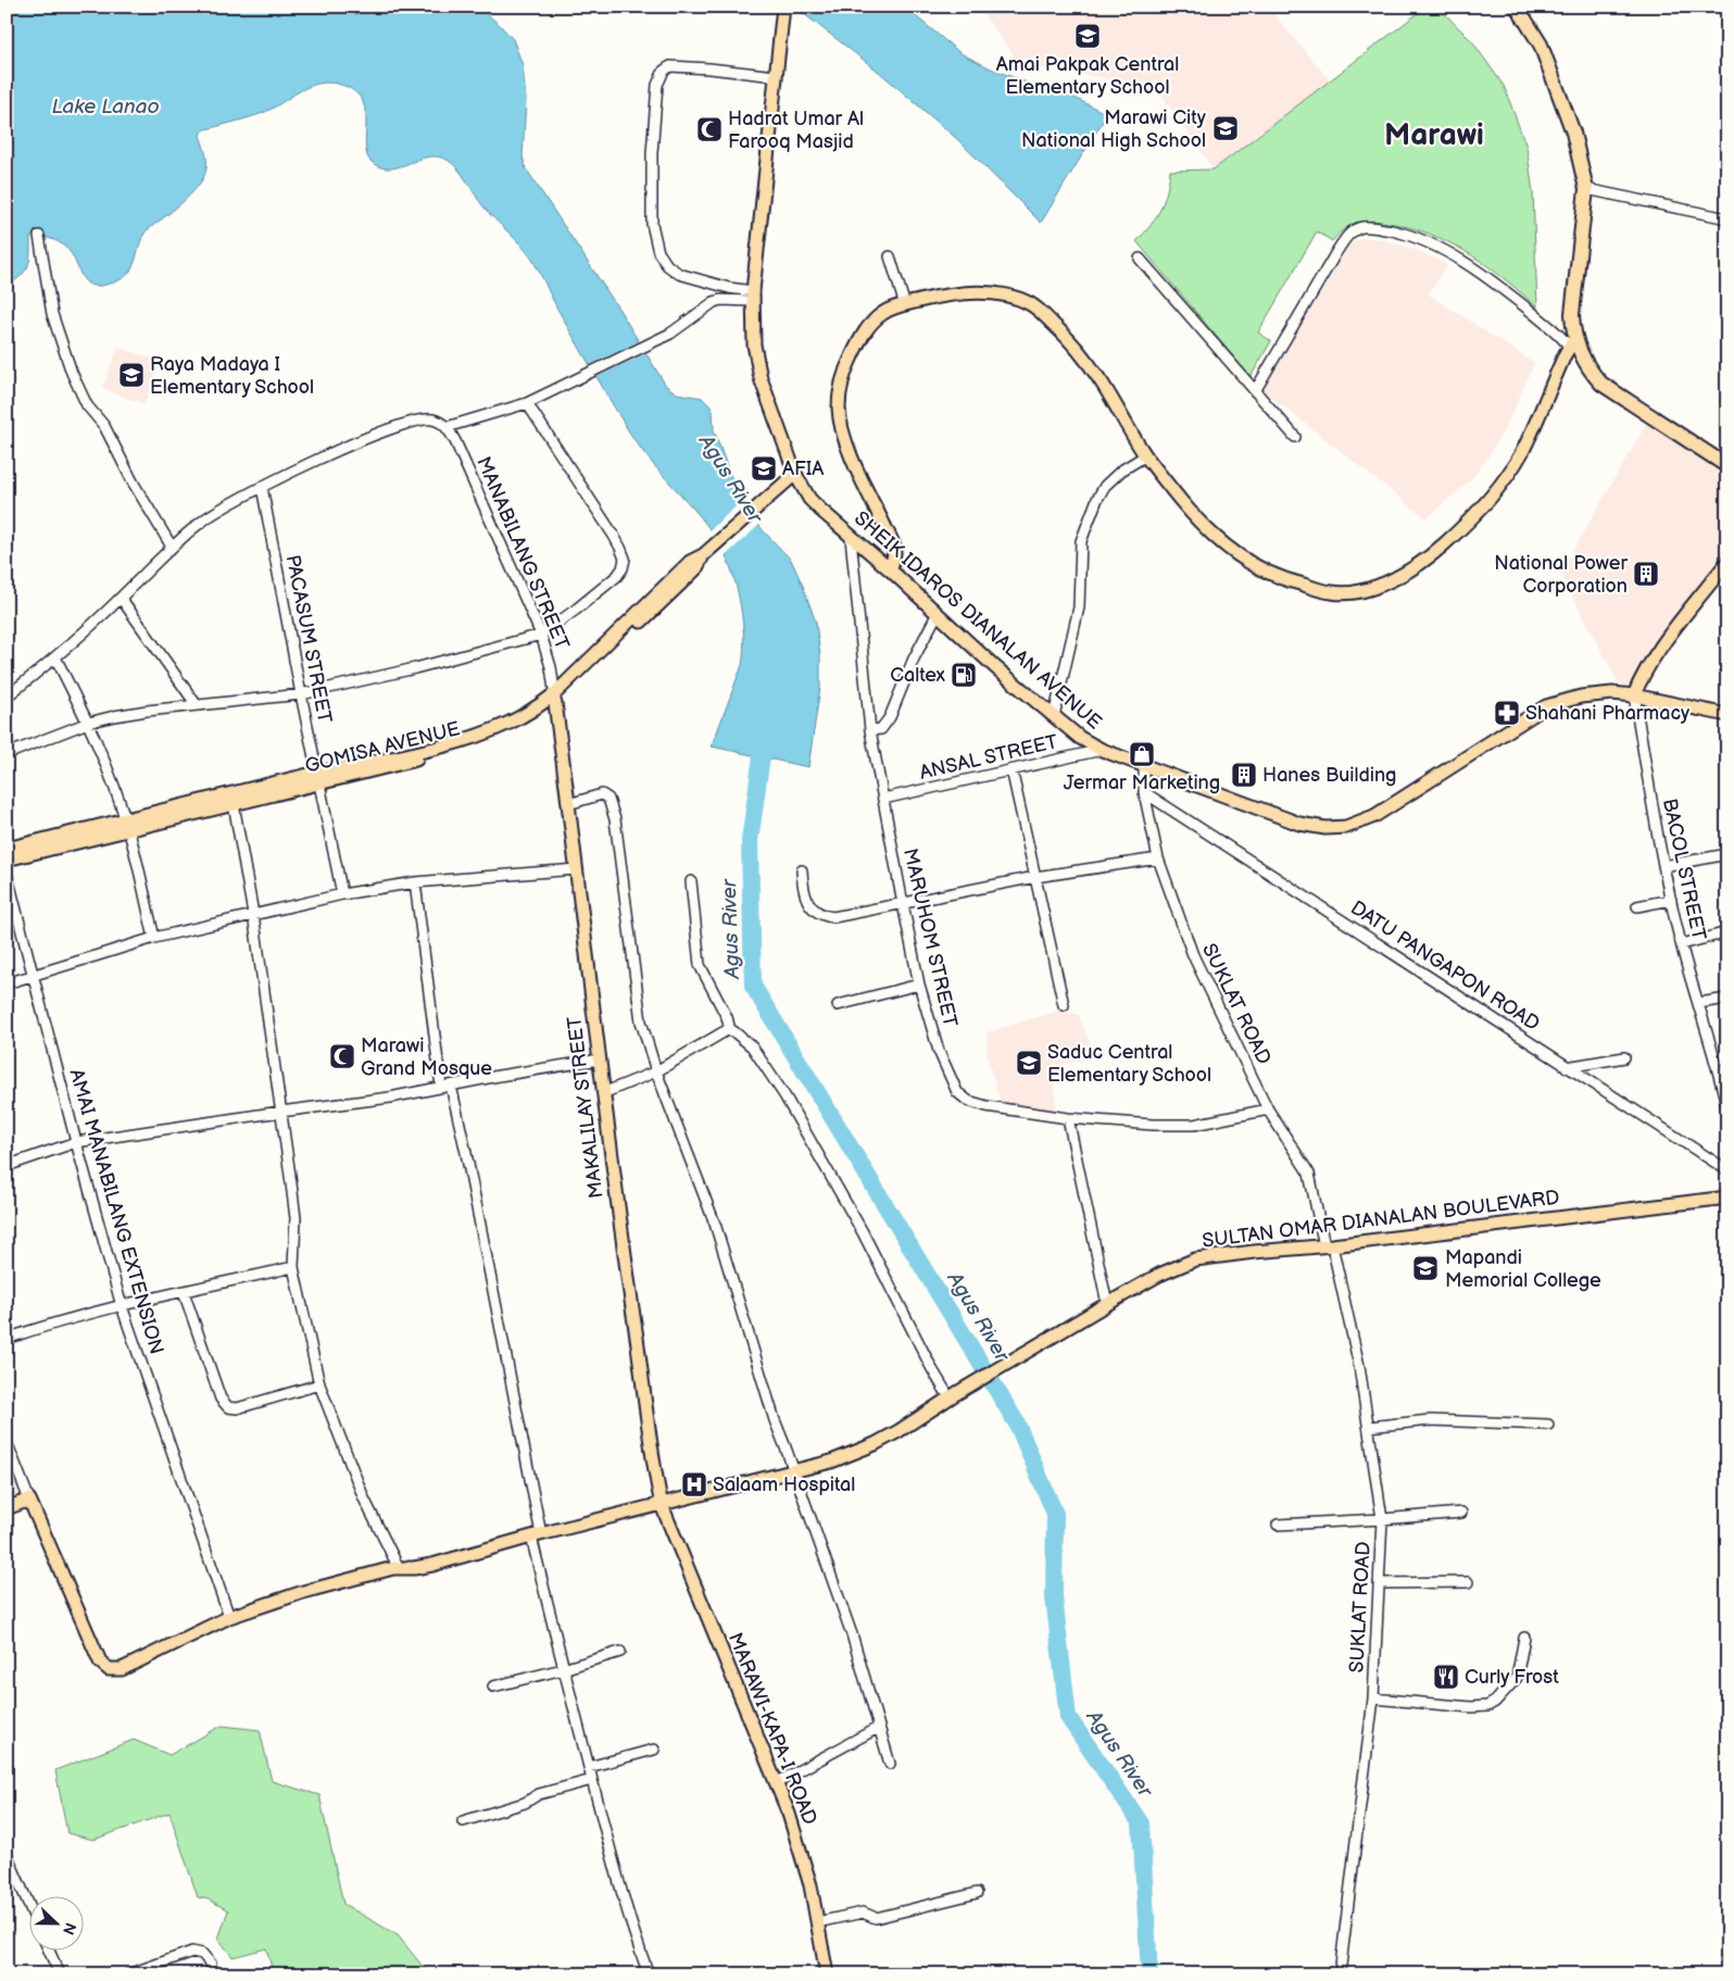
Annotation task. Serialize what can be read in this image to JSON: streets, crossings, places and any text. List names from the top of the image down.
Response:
{
  "streets": {
    "main road": [
      "SHEIK IDAROS DIANALAN AVENUE",
      "GOMISA AVENUE",
      "MAKALILAY STREET",
      "SULTAN OMAR DIANALAN BOULEVARD",
      "MARAWI-KAPA-I ROAD"
    ],
    "street": [
      "MANABILANG STREET",
      "PACASUM STREET",
      "ANSAL STREET",
      "BACOL STREET",
      "MARUHOM STREET",
      "DATU PANGAPON ROAD",
      "SUKLAT ROAD",
      "AMAI MANABILANG EXTENSION"
    ]
  },
  "crossings": [
    ["MANABILANG STREET", "GOMISA AVENUE"],
    ["MANABILANG STREET", "MAKALILAY STREET"],
    ["SHEIK IDAROS DIANALAN AVENUE", "GOMISA AVENUE"],
    ["SHEIK IDAROS DIANALAN AVENUE", "ANSAL STREET"],
    ["SHEIK IDAROS DIANALAN AVENUE", "BACOL STREET"],
    ["SHEIK IDAROS DIANALAN AVENUE", "MARUHOM STREET"],
    ["SHEIK IDAROS DIANALAN AVENUE", "SUKLAT ROAD"],
    ["PACASUM STREET", "GOMISA AVENUE"],
    ["GOMISA AVENUE", "MAKALILAY STREET"],
    ["ANSAL STREET", "MARUHOM STREET"],
    ["MARUHOM STREET", "SUKLAT ROAD"],
    ["DATU PANGAPON ROAD", "SUKLAT ROAD"],
    ["SUKLAT ROAD", "SULTAN OMAR DIANALAN BOULEVARD"],
    ["MAKALILAY STREET", "SULTAN OMAR DIANALAN BOULEVARD"],
    ["MAKALILAY STREET", "MARAWI-KAPA-I ROAD"],
    ["AMAI MANABILANG EXTENSION", "SULTAN OMAR DIANALAN BOULEVARD"],
    ["SULTAN OMAR DIANALAN BOULEVARD", "MARAWI-KAPA-I ROAD"]
  ],
  "districts": ["Marawi"],
  "water": ["Lake Lanao", "Agus River"],
  "places": {
    "school or university": [
      "Amai Pakpak Central Elementary School",
      "Marawi City National High School",
      "Raya Madaya I Elementary School",
      "AFIA",
      "Saduc Central Elementary School",
      "Mapandi Memorial College"
    ],
    "mosque": ["Hadrat Umar Al Farooq Masjid", "Marawi Grand Mosque"],
    "building": ["National Power Corporation", "Hanes Building"],
    "fuel station": ["Caltex"],
    "pharmacy": ["Shahani Pharmacy"],
    "shop": ["Jermar Marketing"],
    "hospital": ["Salaam Hospital"],
    "restaurant": ["Curly Frost"]
  },
  "north": "right"
}
